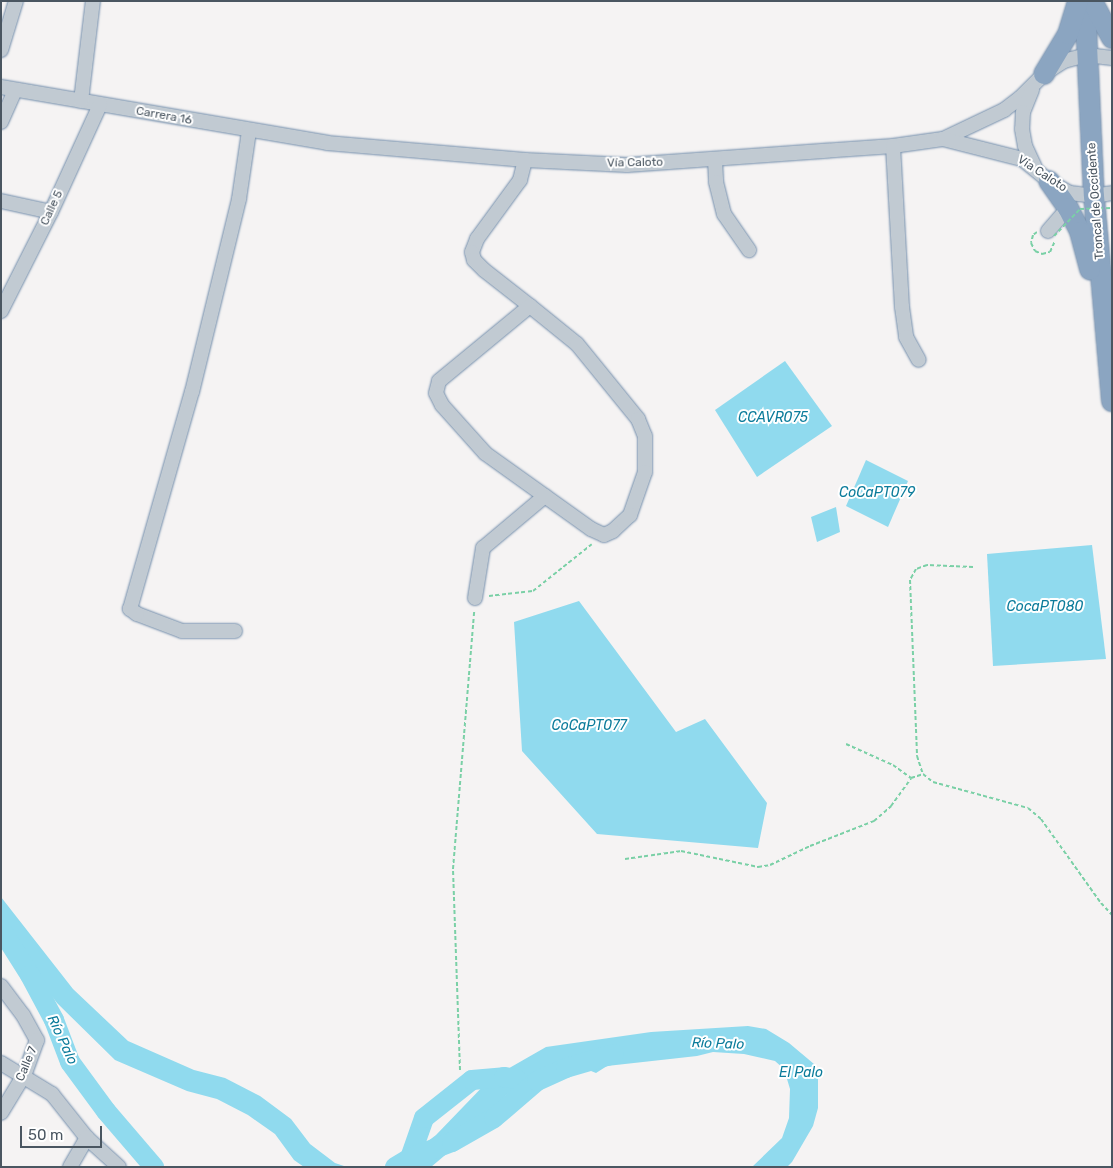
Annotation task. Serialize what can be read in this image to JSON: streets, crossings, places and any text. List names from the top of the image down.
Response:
{
  "streets": {
    "highway": ["Troncal de Occidente"],
    "street": [
      "Carrera 16",
      "Vía Caloto",
      "Calle 5",
      "Calle 7"
    ]
  },
  "crossings": [
    ["Carrera 16", "Vía Caloto"],
    ["Carrera 16", "Calle 5"],
    ["Vía Caloto", "Troncal de Occidente"]
  ],
  "water": [
    "CCAVR075",
    "CoCaPT079",
    "CocaPT080",
    "CoCaPT077",
    "Río Palo",
    "El Palo"
  ],
  "scale_bar": "50 m"
}
